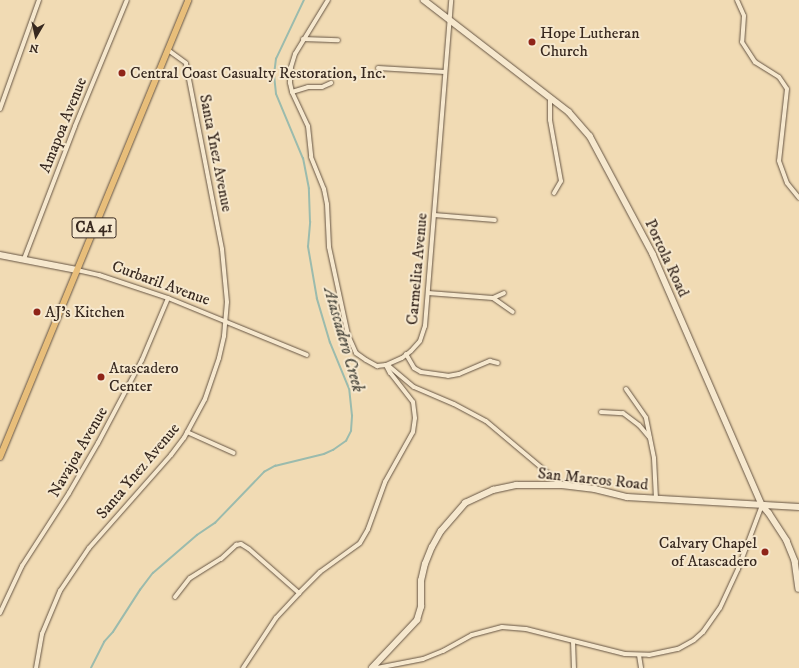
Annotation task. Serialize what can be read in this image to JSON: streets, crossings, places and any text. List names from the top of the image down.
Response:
{
  "streets": {
    "main road": ["CA 41"],
    "street": [
      "Amapoa Avenue",
      "Santa Ynez Avenue",
      "Portola Road",
      "Carmelita Avenue",
      "Curbaril Avenue",
      "Navajoa Avenue",
      "San Marcos Road"
    ]
  },
  "crossings": [
    ["Amapoa Avenue", "Curbaril Avenue"],
    ["Santa Ynez Avenue", "CA 41"],
    ["Santa Ynez Avenue", "Curbaril Avenue"],
    ["CA 41", "Curbaril Avenue"],
    ["Portola Road", "Carmelita Avenue"],
    ["Portola Road", "San Marcos Road"],
    ["Curbaril Avenue", "Navajoa Avenue"]
  ],
  "water": ["Atascadero Creek"],
  "places": [
    "Hope Lutheran Church",
    "Central Coast Casualty Restoration, Inc.",
    "AJ’s Kitchen",
    "Atascadero Center",
    "Calvary Chapel of Atascadero"
  ],
  "north": "bottom"
}
